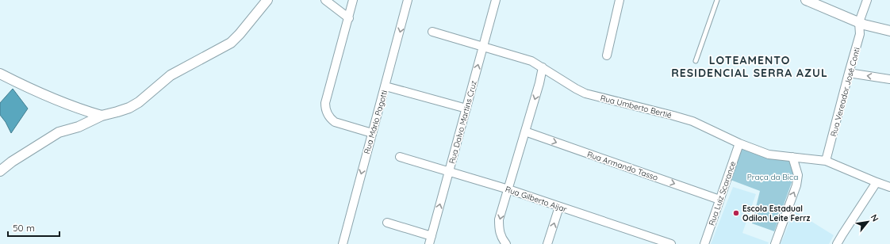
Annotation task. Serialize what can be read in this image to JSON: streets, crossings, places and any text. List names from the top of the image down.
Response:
{
  "streets": {
    "street": [
      "Rua Vereador José Conti",
      "Rua Umberto Bertié",
      "Rua Mário Pagotti",
      "Rua Dalvo Martins Cruz",
      "Rua Armando Tasso",
      "Rua Luiz Scarance",
      "Rua Gilberto Aijar"
    ]
  },
  "crossings": [
    ["Rua Vereador José Conti", "Rua Umberto Bertié"],
    ["Rua Umberto Bertié", "Rua Dalvo Martins Cruz"],
    ["Rua Umberto Bertié", "Rua Luiz Scarance"],
    ["Rua Dalvo Martins Cruz", "Rua Gilberto Aijar"],
    ["Rua Armando Tasso", "Rua Luiz Scarance"]
  ],
  "one_way": ["Rua Mário Pagotti", "Rua Armando Tasso"],
  "districts": ["LOTEAMENTO RESIDENCIAL SERRA AZUL"],
  "parks": ["Praça da Bica"],
  "places": ["Escola Estadual Odilon Leite Ferrz"],
  "scale_bar": "50 m",
  "north": "top right"
}
